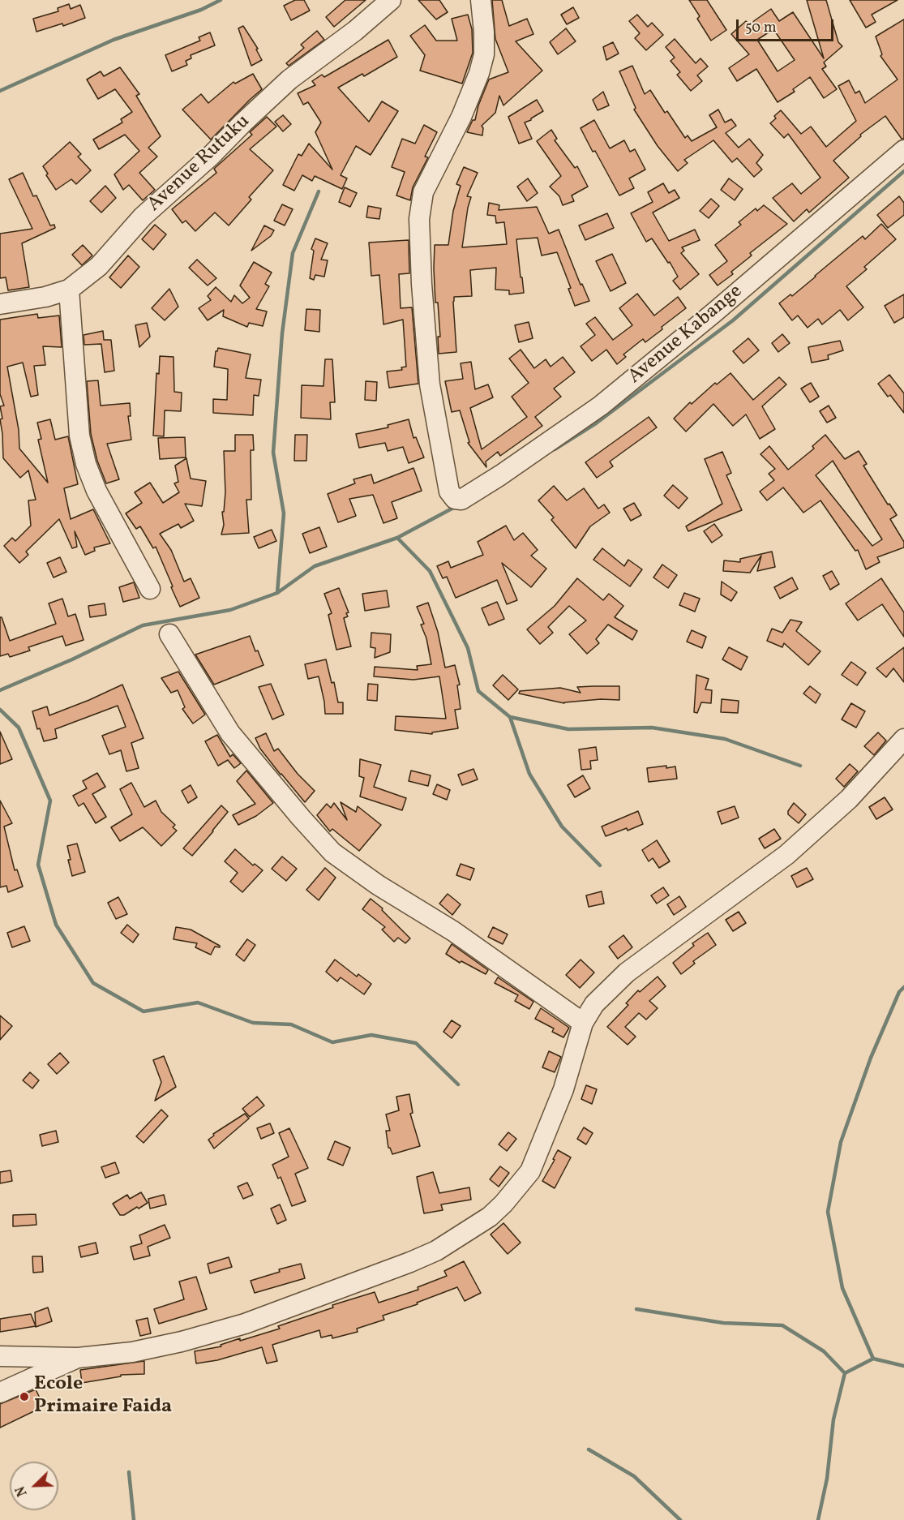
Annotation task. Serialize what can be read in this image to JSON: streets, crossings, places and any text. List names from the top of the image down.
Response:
{
  "streets": {
    "street": ["Avenue Rutuku", "Avenue Kabange"]
  },
  "places": ["Ecole Primaire Faida"],
  "scale_bar": "50 m",
  "north": "bottom left"
}
